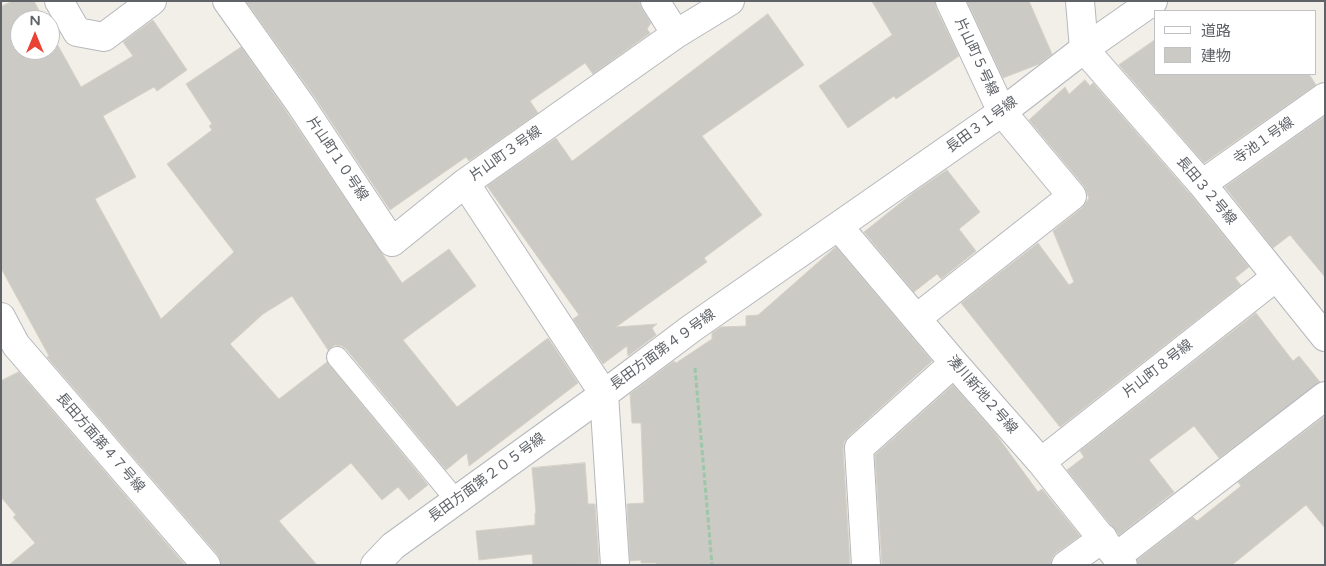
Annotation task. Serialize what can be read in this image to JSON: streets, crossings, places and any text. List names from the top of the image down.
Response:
{
  "streets": {
    "street": [
      "片山町５号線",
      "長田３１号線",
      "寺池１号線",
      "片山町３号線",
      "片山町１０号線",
      "長田３２号線",
      "長田方面第４９号線",
      "片山町８号線",
      "湊川新地２号線",
      "長田方面第４７号線",
      "長田方面第２０５号線"
    ]
  },
  "crossings": [
    ["片山町５号線", "長田３１号線"],
    ["片山町５号線", "湊川新地２号線"],
    ["長田３１号線", "長田３２号線"],
    ["長田３１号線", "長田方面第４９号線"],
    ["長田３１号線", "湊川新地２号線"],
    ["寺池１号線", "長田３２号線"],
    ["片山町３号線", "片山町１０号線"],
    ["片山町３号線", "長田方面第４９号線"],
    ["片山町３号線", "長田方面第２０５号線"],
    ["長田３２号線", "片山町８号線"],
    ["長田方面第４９号線", "湊川新地２号線"],
    ["長田方面第４９号線", "長田方面第２０５号線"],
    ["片山町８号線", "湊川新地２号線"]
  ],
  "legend": ["道路", "建物"],
  "north": "top"
}
